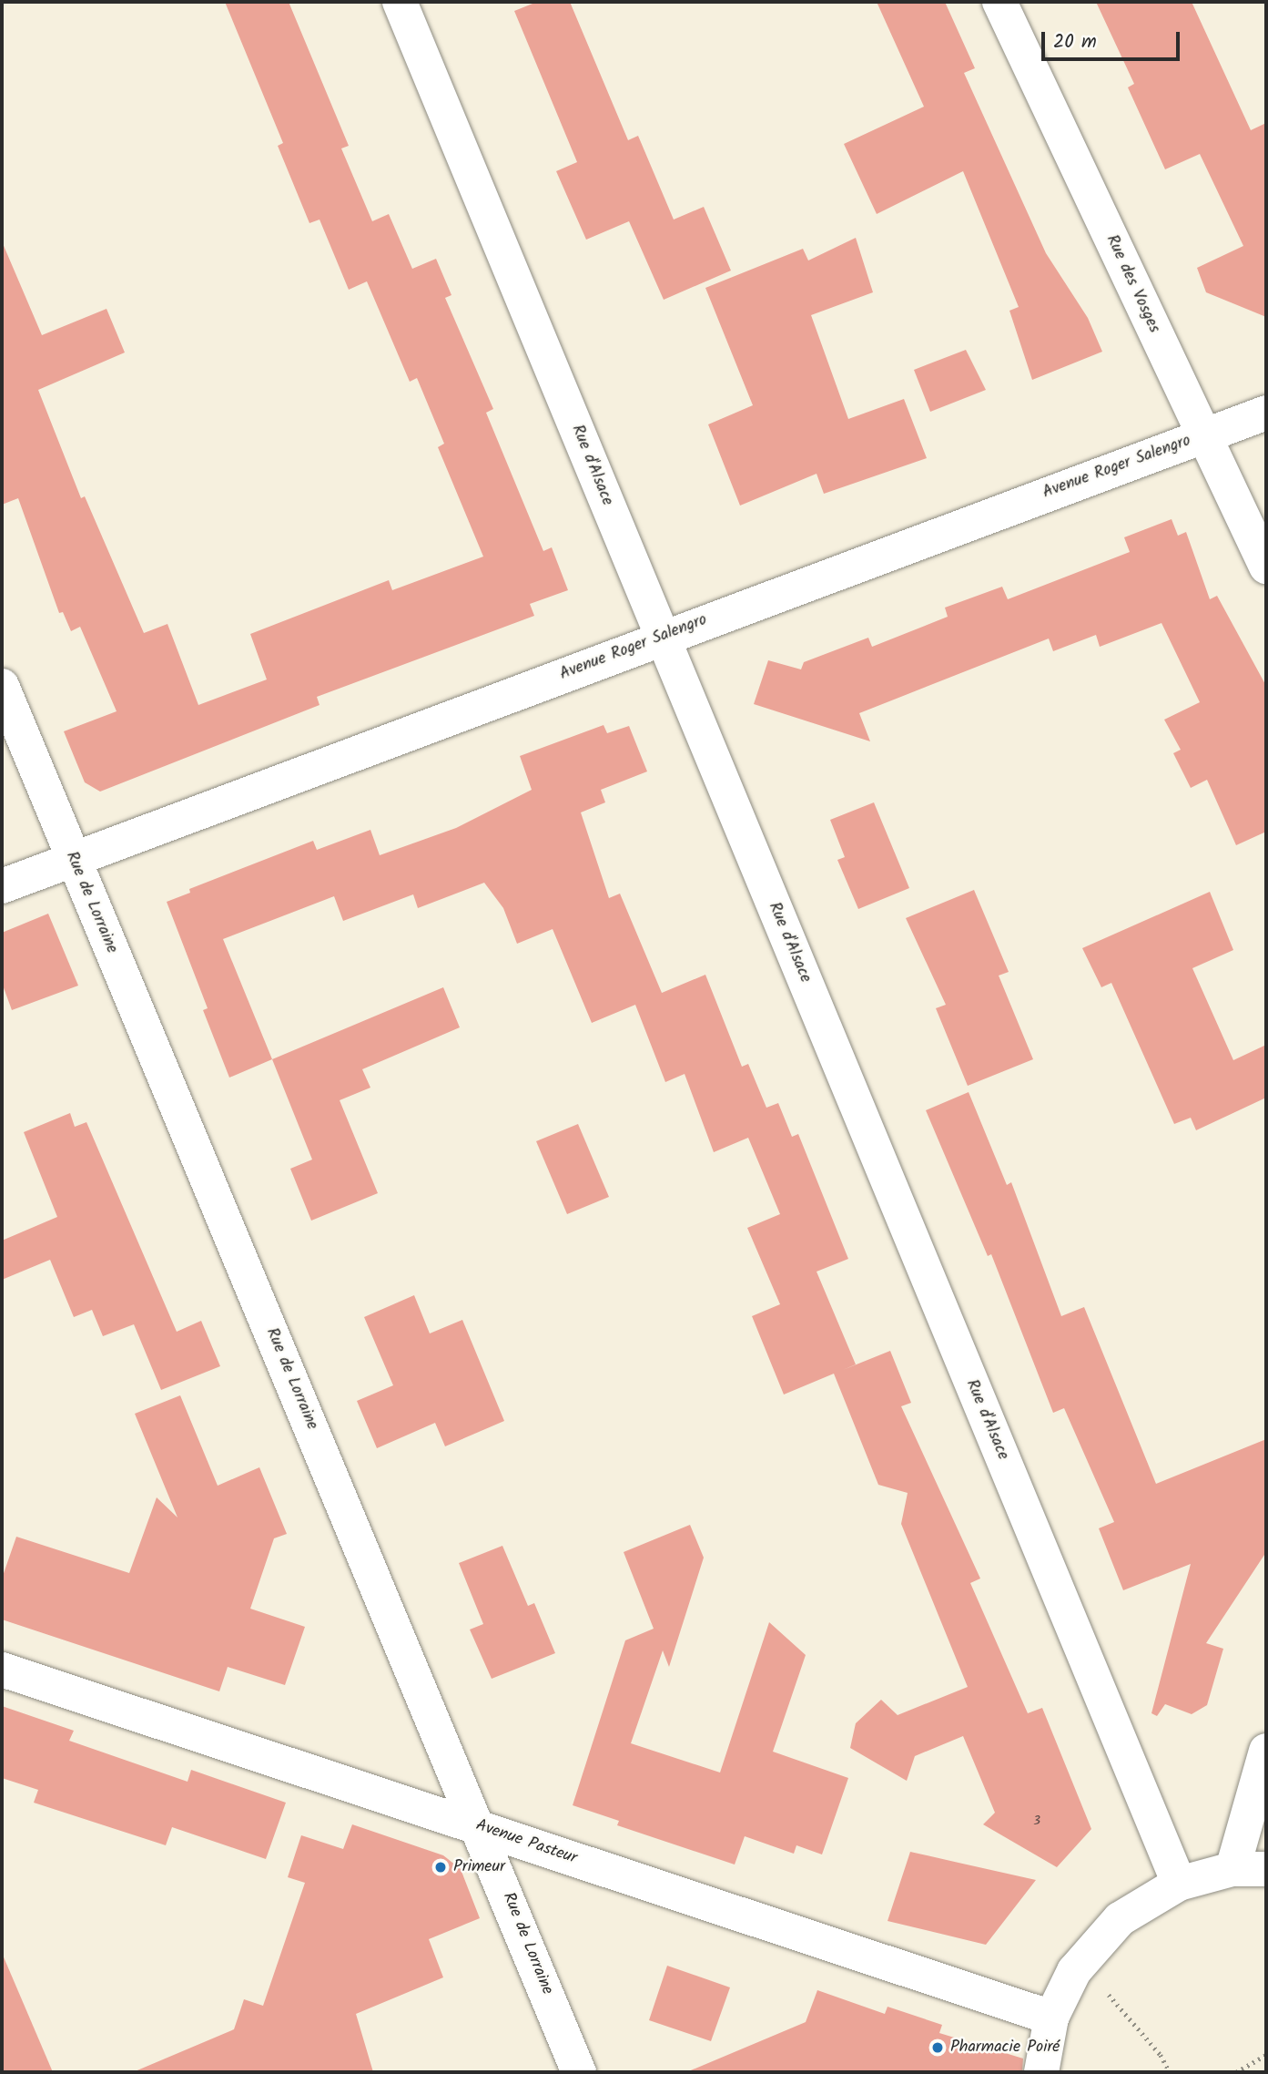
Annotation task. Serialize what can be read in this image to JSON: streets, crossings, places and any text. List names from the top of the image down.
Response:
{
  "streets": {
    "street": [
      "Rue des Vosges",
      "Rue d'Alsace",
      "Avenue Roger Salengro",
      "Rue de Lorraine",
      "Avenue Pasteur"
    ]
  },
  "crossings": [
    ["Rue des Vosges", "Avenue Roger Salengro"],
    ["Rue d'Alsace", "Avenue Roger Salengro"],
    ["Avenue Roger Salengro", "Rue de Lorraine"],
    ["Rue de Lorraine", "Avenue Pasteur"]
  ],
  "places": ["Primeur", "Pharmacie Poiré"],
  "house_numbers": ["3"],
  "scale_bar": "20 m"
}
